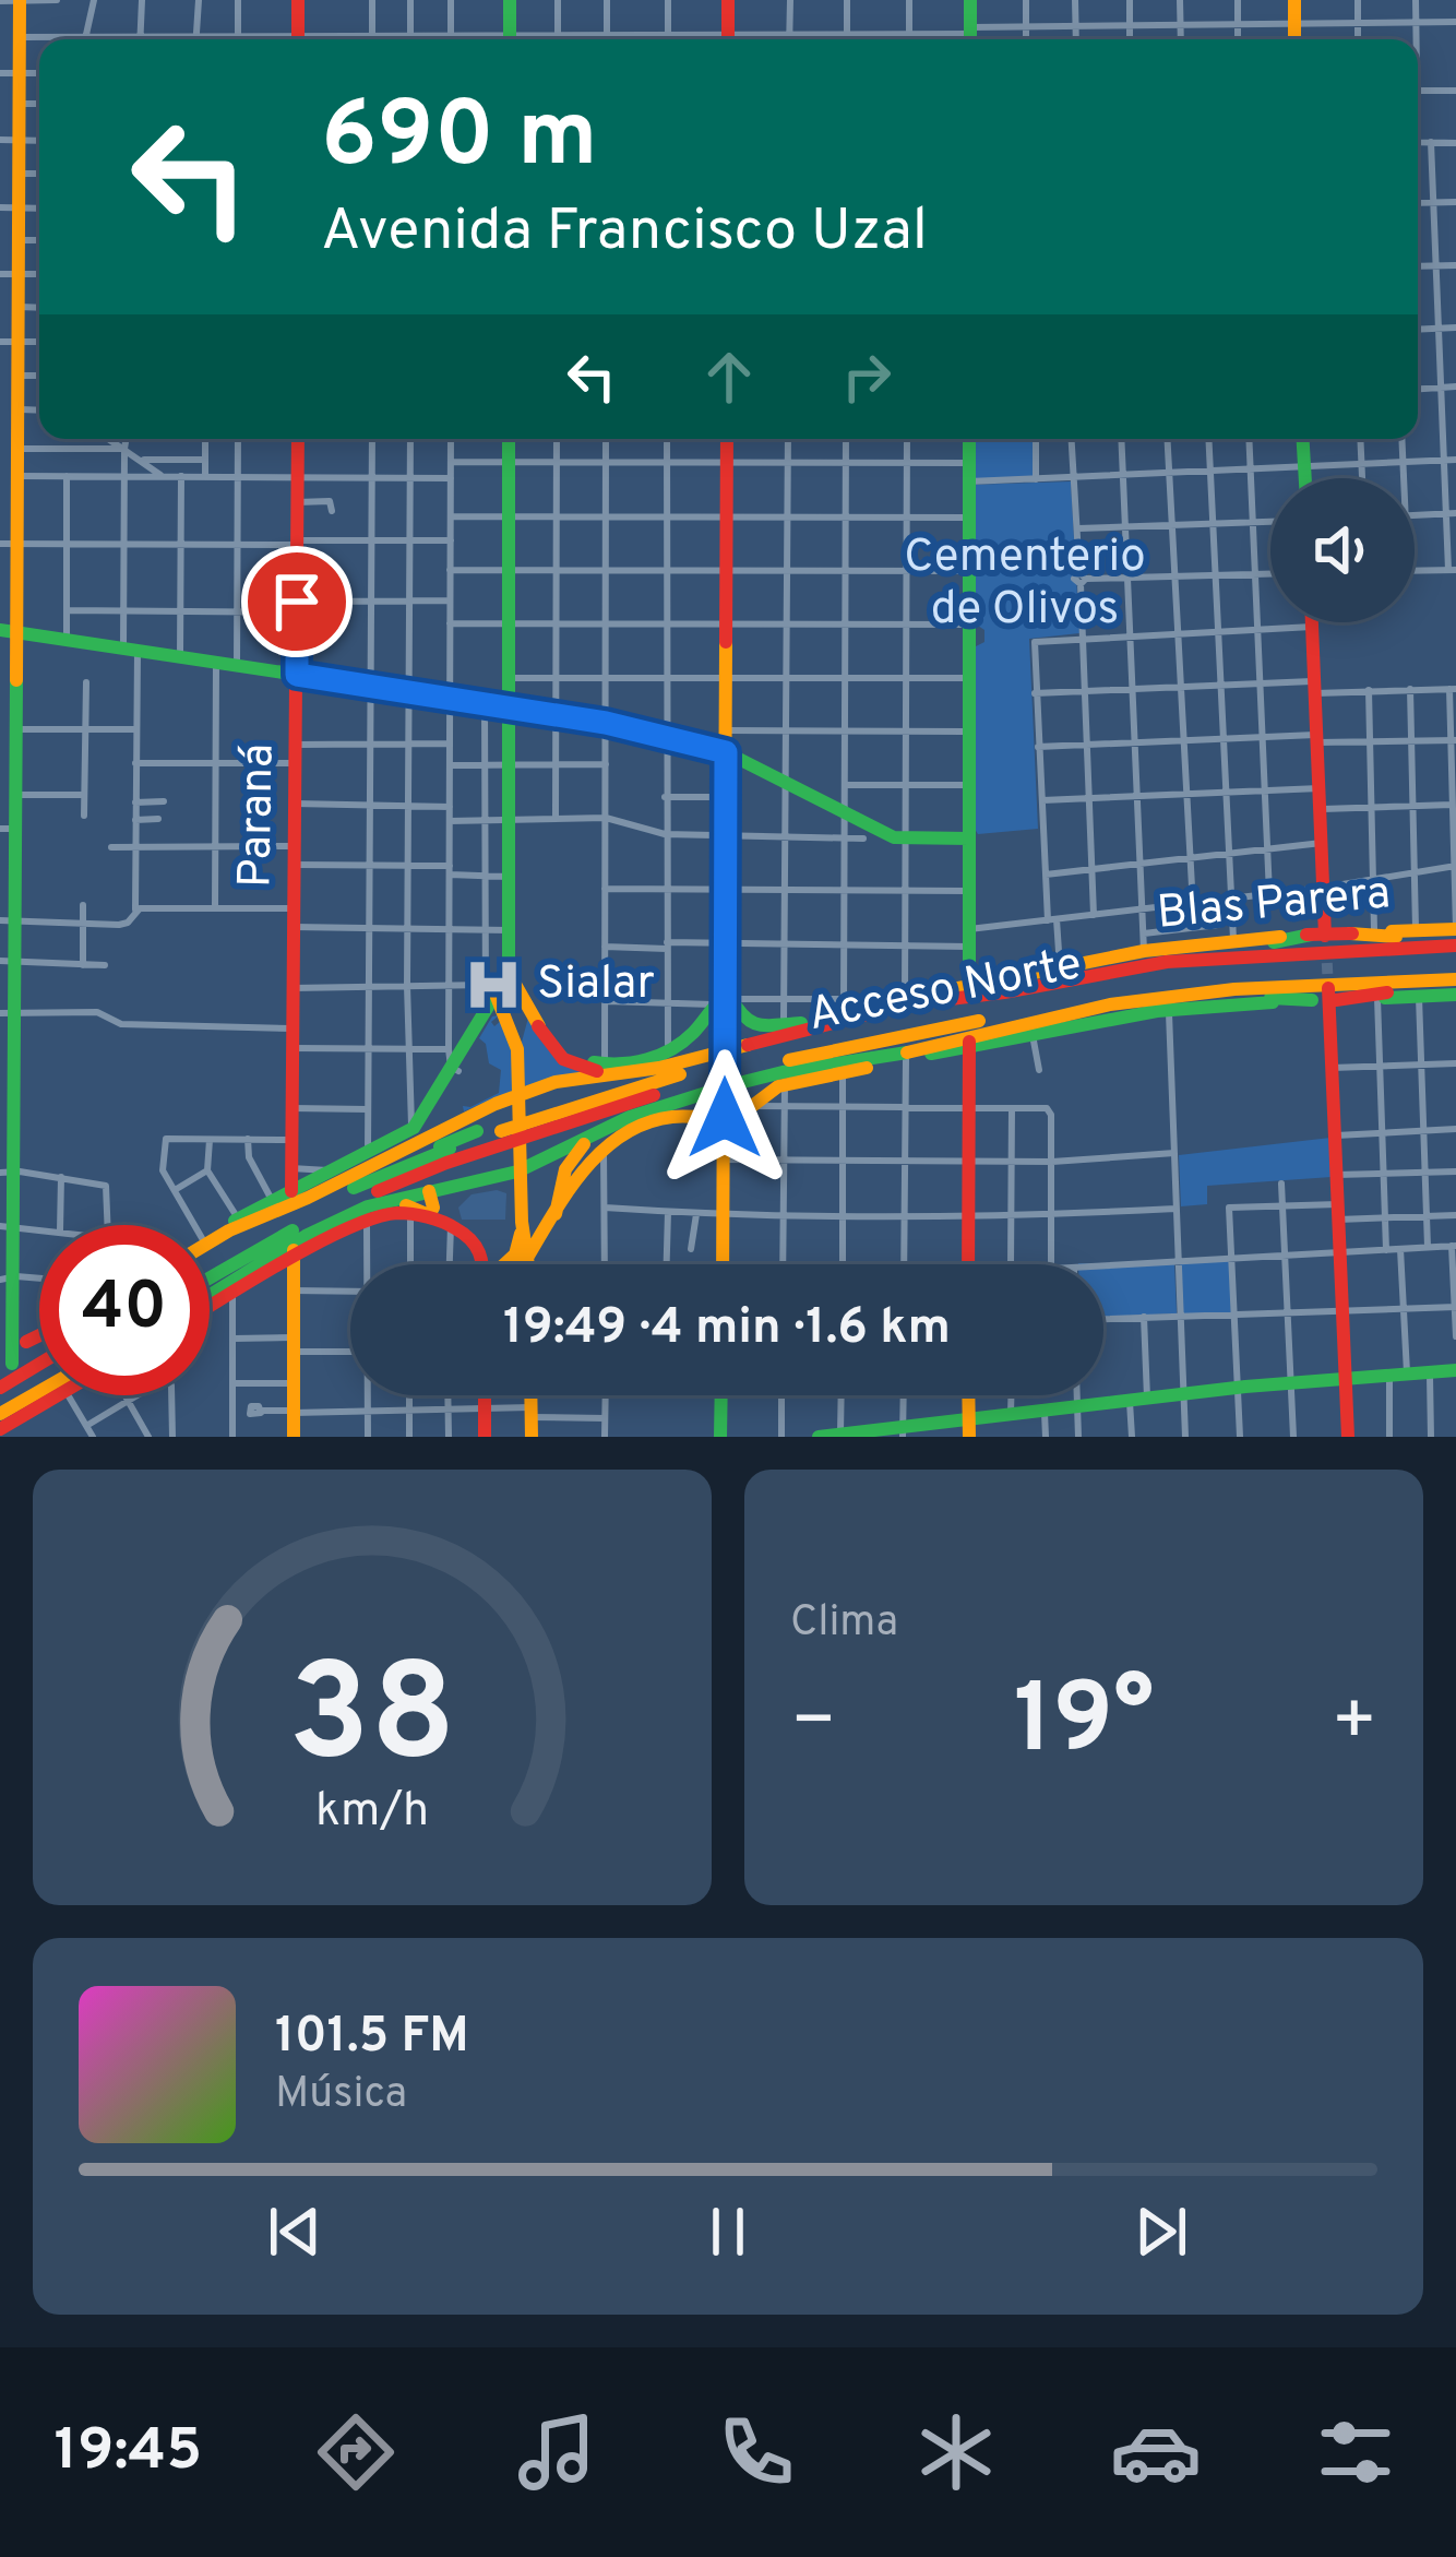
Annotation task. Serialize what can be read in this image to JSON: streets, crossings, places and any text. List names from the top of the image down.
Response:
{
  "streets": {
    "main road": ["Paraná", "Blas Parera", "Acceso Norte"]
  },
  "crossings": [
    ["Paraná", "Acceso Norte"],
    ["Blas Parera", "Acceso Norte"]
  ],
  "parks": ["Cementerio de Olivos"],
  "places": {
    "hospital": ["Sialar"]
  },
  "page": {
    "turn": ["690 m", "Avenida Francisco Uzal"],
    "limit": "40",
    "trip": "19:49 · 4 min · 1.6 km",
    "tile": "Clima",
    "heat": ["−", "19°", "+"],
    "song": ["101.5 FM", "Música"],
    "tabs": "19:45",
    "gauge": ["38", "km/h"]
  }
}
